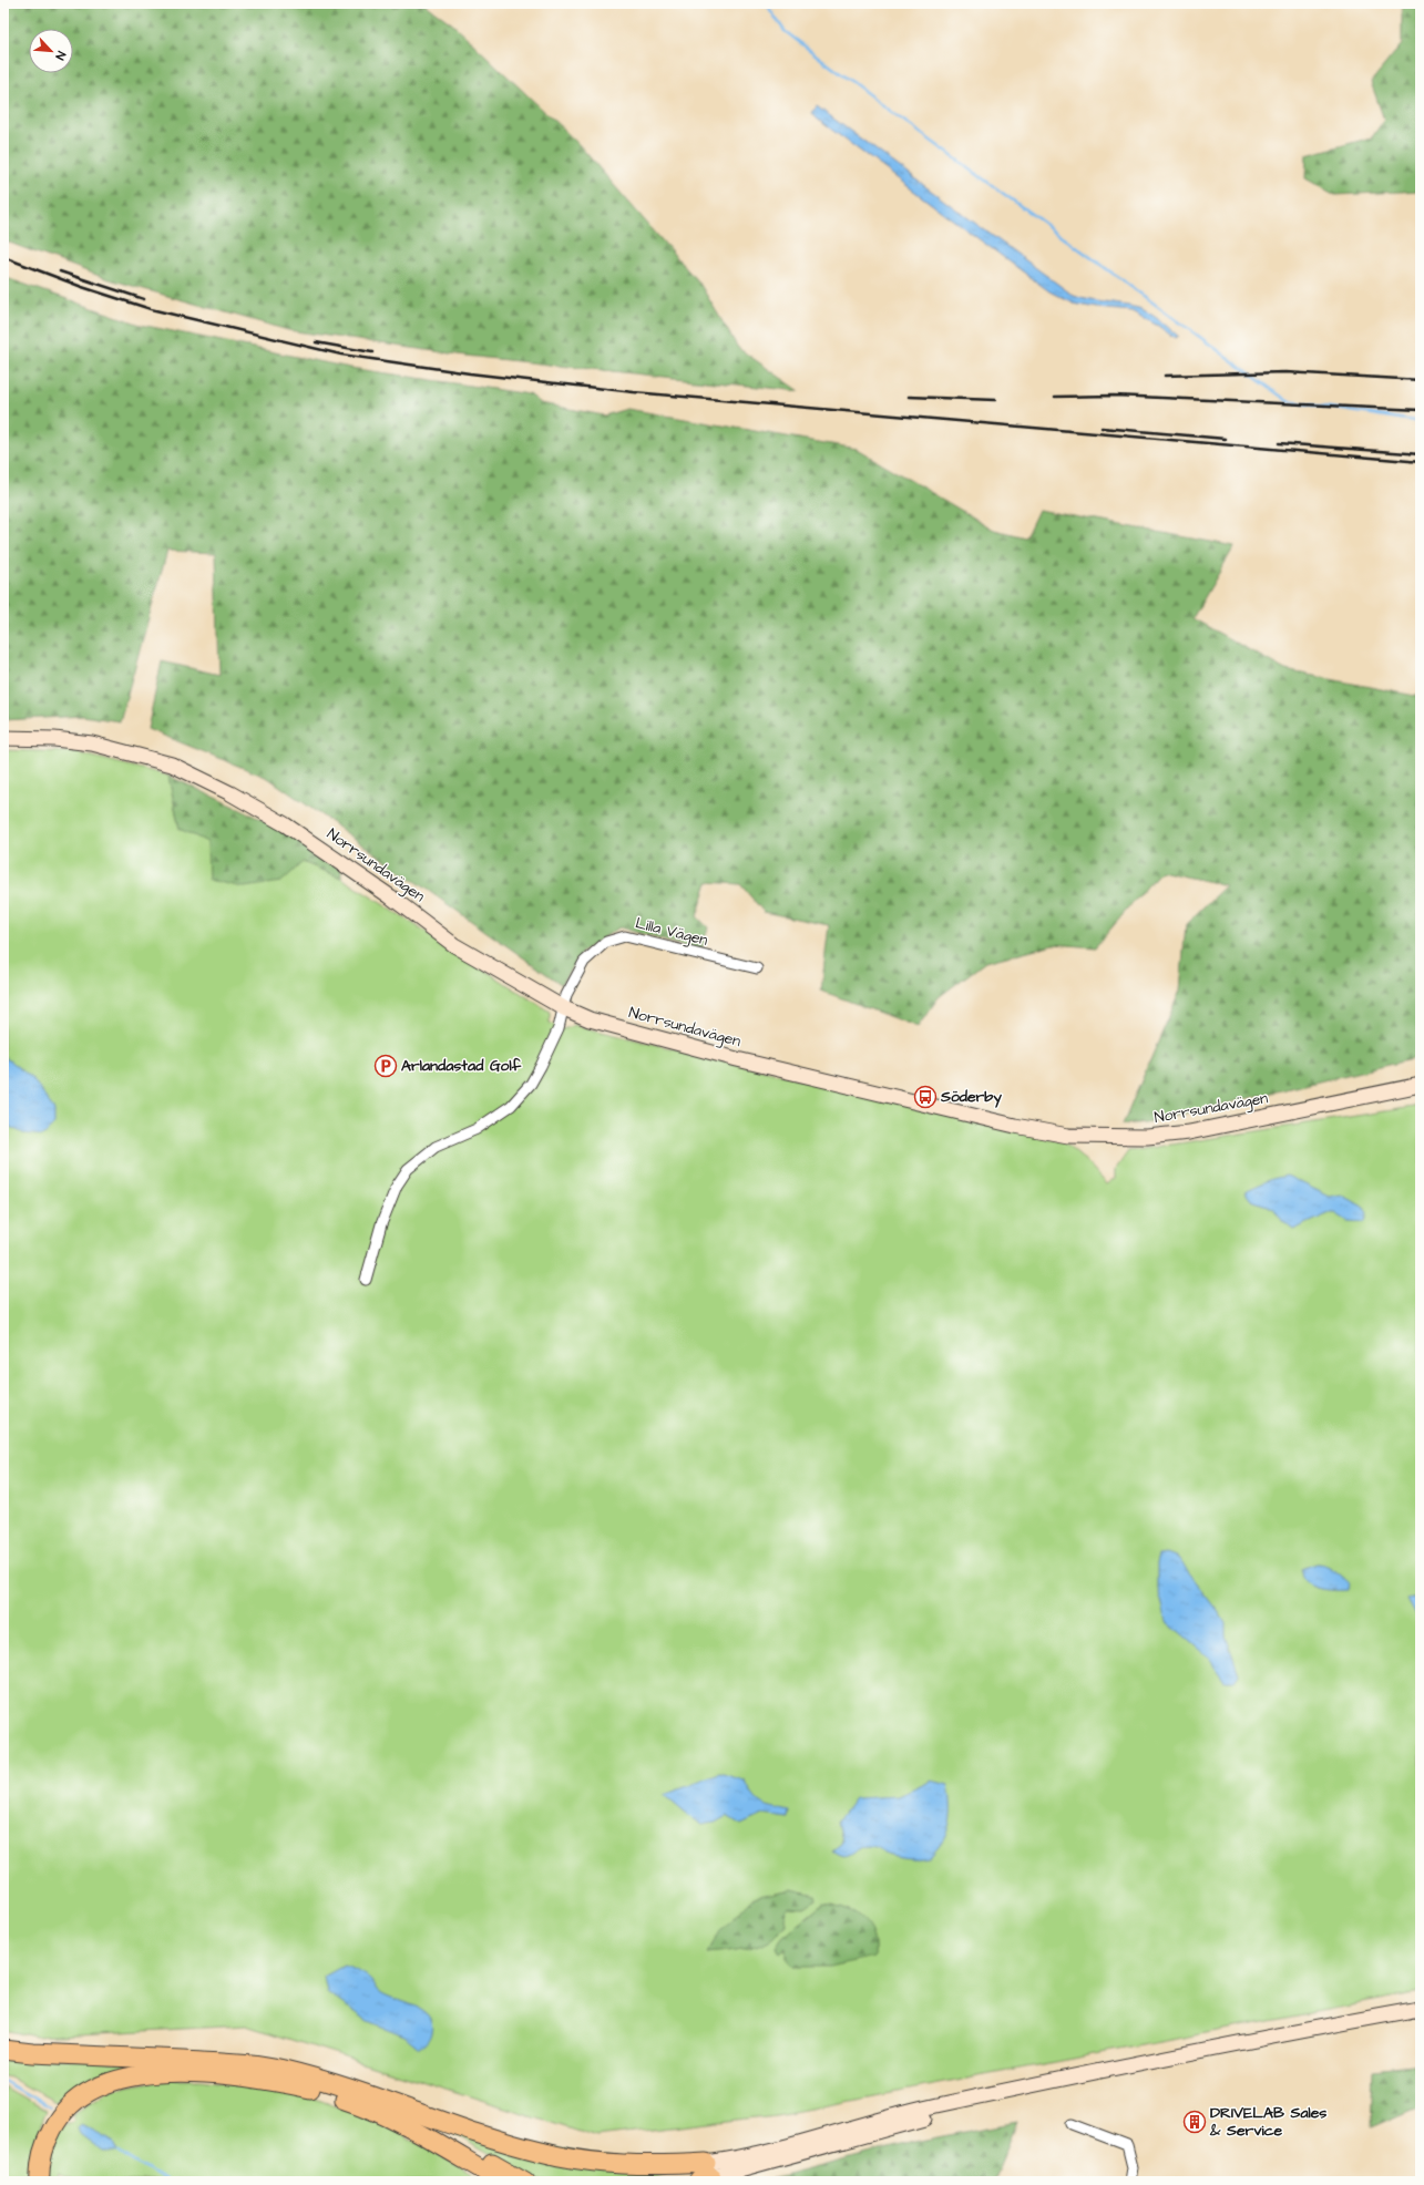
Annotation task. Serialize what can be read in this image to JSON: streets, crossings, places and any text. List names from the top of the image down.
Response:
{
  "streets": {
    "street": ["Norrsundavägen", "Lilla Vägen"]
  },
  "crossings": [
    ["Norrsundavägen", "Lilla Vägen"]
  ],
  "places": {
    "parking": ["Arlandastad Golf"],
    "bus stop": ["Söderby"],
    "building": ["DRIVELAB Sales & Service"]
  },
  "north": "bottom right"
}
